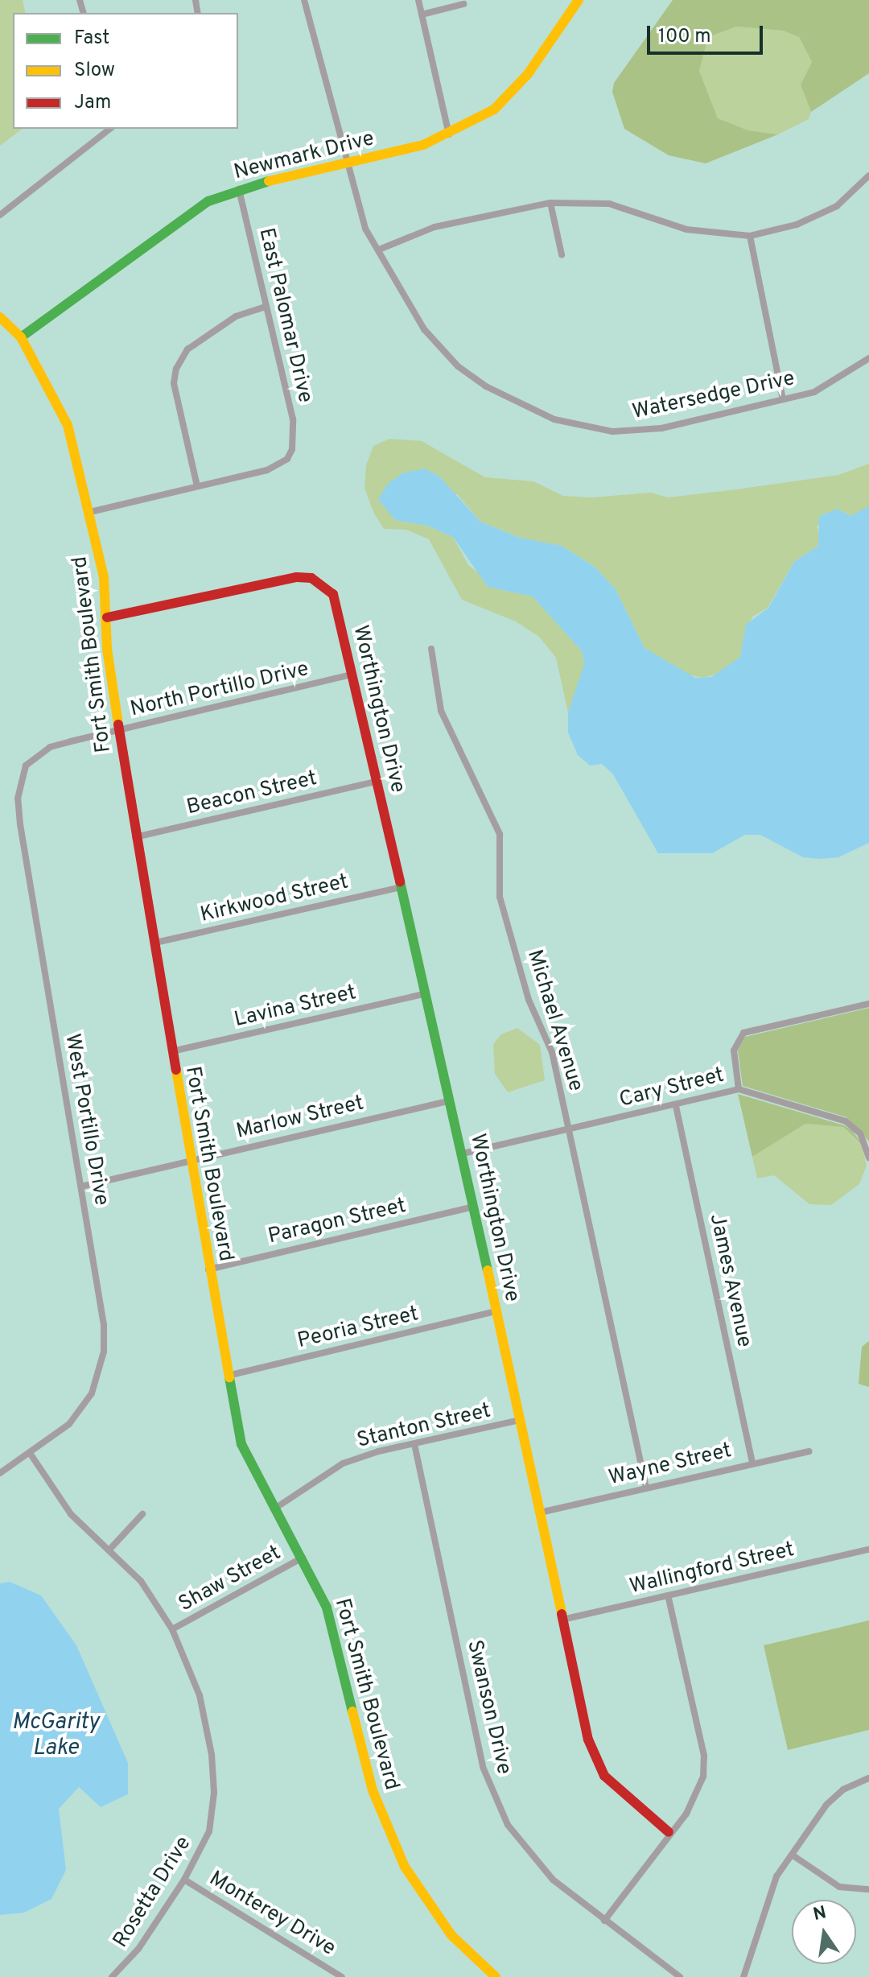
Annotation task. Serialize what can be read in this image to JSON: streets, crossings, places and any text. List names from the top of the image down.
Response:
{
  "streets": {
    "street": [
      "Newmark Drive",
      "East Palomar Drive",
      "Watersedge Drive",
      "Fort Smith Boulevard",
      "North Portillo Drive",
      "Worthington Drive",
      "Beacon Street",
      "Kirkwood Street",
      "Lavina Street",
      "Michael Avenue",
      "Cary Street",
      "Marlow Street",
      "West Portillo Drive",
      "Paragon Street",
      "James Avenue",
      "Peoria Street",
      "Stanton Street",
      "Wayne Street",
      "Wallingford Street",
      "Shaw Street",
      "Swanson Drive",
      "Rosetta Drive",
      "Monterey Drive"
    ]
  },
  "crossings": [
    ["Newmark Drive", "East Palomar Drive"],
    ["Newmark Drive", "Watersedge Drive"],
    ["Newmark Drive", "Fort Smith Boulevard"],
    ["Fort Smith Boulevard", "North Portillo Drive"],
    ["Fort Smith Boulevard", "Worthington Drive"],
    ["Fort Smith Boulevard", "Beacon Street"],
    ["Fort Smith Boulevard", "Kirkwood Street"],
    ["Fort Smith Boulevard", "Lavina Street"],
    ["Fort Smith Boulevard", "Marlow Street"],
    ["Fort Smith Boulevard", "Paragon Street"],
    ["Fort Smith Boulevard", "Peoria Street"],
    ["Fort Smith Boulevard", "Stanton Street"],
    ["Fort Smith Boulevard", "Shaw Street"],
    ["North Portillo Drive", "Worthington Drive"],
    ["North Portillo Drive", "West Portillo Drive"],
    ["Worthington Drive", "Beacon Street"],
    ["Worthington Drive", "Kirkwood Street"],
    ["Worthington Drive", "Lavina Street"],
    ["Worthington Drive", "Cary Street"],
    ["Worthington Drive", "Marlow Street"],
    ["Worthington Drive", "Paragon Street"],
    ["Worthington Drive", "Peoria Street"],
    ["Worthington Drive", "Stanton Street"],
    ["Worthington Drive", "Wayne Street"],
    ["Worthington Drive", "Wallingford Street"],
    ["Michael Avenue", "Cary Street"],
    ["Michael Avenue", "Wayne Street"],
    ["Cary Street", "James Avenue"],
    ["Marlow Street", "West Portillo Drive"],
    ["West Portillo Drive", "Rosetta Drive"],
    ["James Avenue", "Wayne Street"],
    ["Stanton Street", "Swanson Drive"],
    ["Shaw Street", "Rosetta Drive"],
    ["Rosetta Drive", "Monterey Drive"]
  ],
  "water": ["McGarity Lake"],
  "legend": ["Fast", "Slow", "Jam"],
  "scale_bar": "100 m",
  "north": "top"
}
